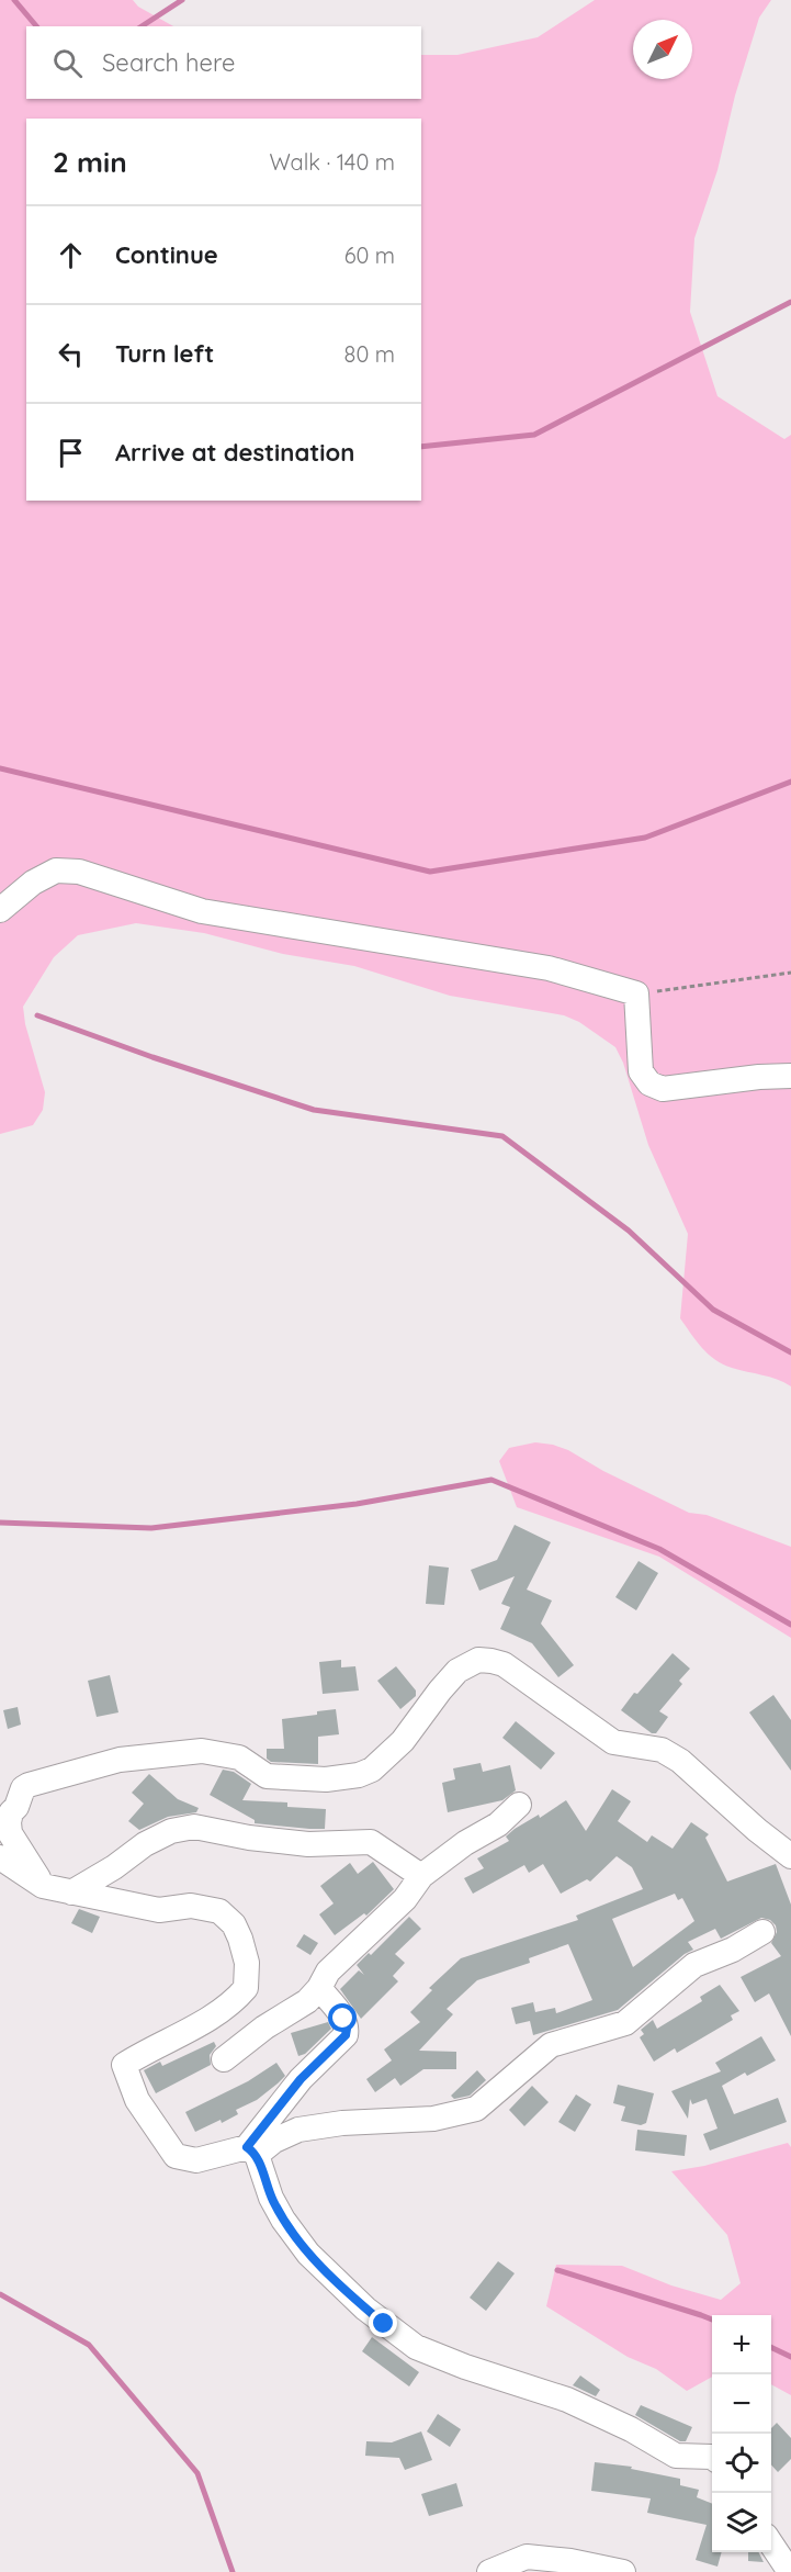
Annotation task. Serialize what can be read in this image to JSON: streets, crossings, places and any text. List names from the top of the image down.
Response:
{
  "north": "top right",
  "page": {
    "search": "Search here",
    "heading": ["2 min", "Walk · 140 m"],
    "list": [
      ["Continue", "60 m"],
      ["Turn left", "80 m"],
      "Arrive at destination"
    ],
    "map_buttons": ["+", "−"]
  }
}
